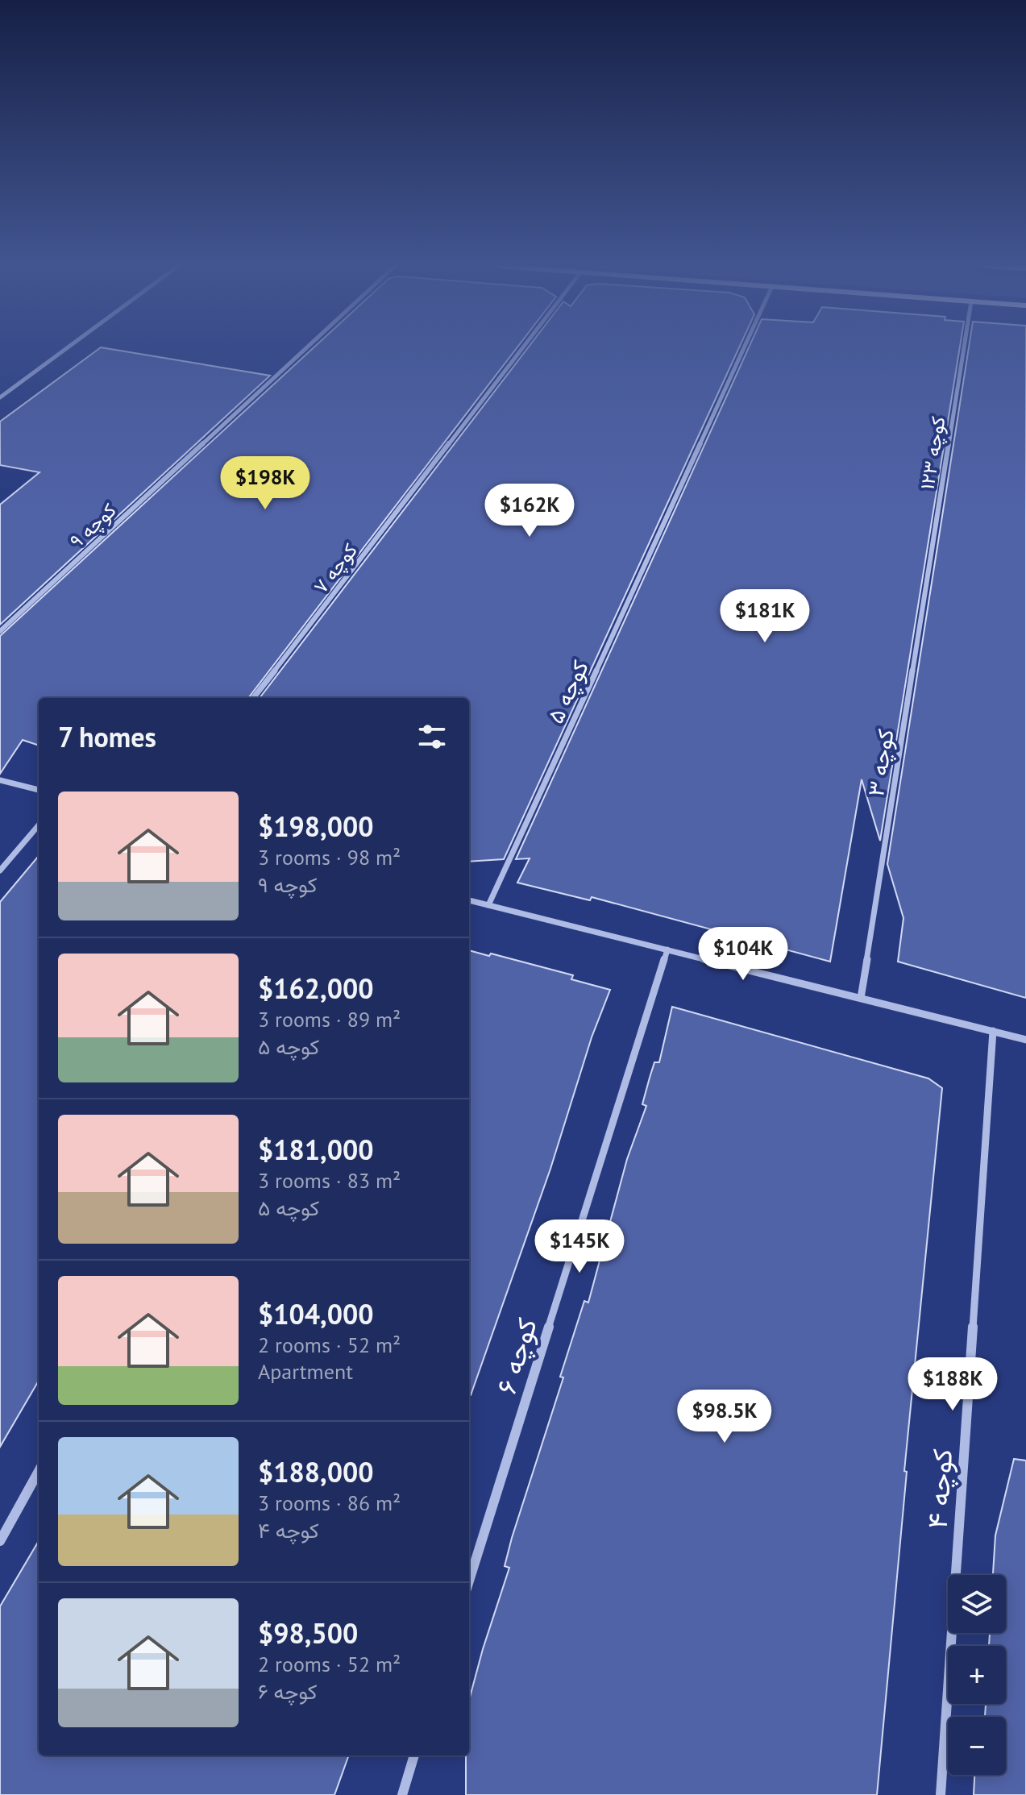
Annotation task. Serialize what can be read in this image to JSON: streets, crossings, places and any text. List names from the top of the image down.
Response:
{
  "streets": {
    "street": [
      "کوچه ۱۲۳",
      "کوچه ۹",
      "کوچه ۷",
      "کوچه ۵",
      "کوچه ۳",
      "کوچه ۶",
      "کوچه ۴"
    ]
  },
  "crossings": [
    ["کوچه ۱۲۳", "کوچه ۳"]
  ],
  "page": {
    "price": [
      "$198K",
      "$162K",
      "$181K",
      "$104K",
      "$145K",
      "$188K",
      "$98.5K"
    ],
    "heading": "7 homes",
    "list": [
      {
        "name": "$198,000",
        "note": "3 rooms · 98 m² · کوچه ۹"
      },
      {
        "name": "$162,000",
        "note": "3 rooms · 89 m² · کوچه ۵"
      },
      {
        "name": "$181,000",
        "note": "3 rooms · 83 m² · کوچه ۵"
      },
      {
        "name": "$104,000",
        "note": "2 rooms · 52 m² · Apartment"
      },
      {
        "name": "$188,000",
        "note": "3 rooms · 86 m² · کوچه ۴"
      },
      {
        "name": "$98,500",
        "note": "2 rooms · 52 m² · کوچه ۶"
      }
    ],
    "map_buttons": ["+", "−"]
  }
}
